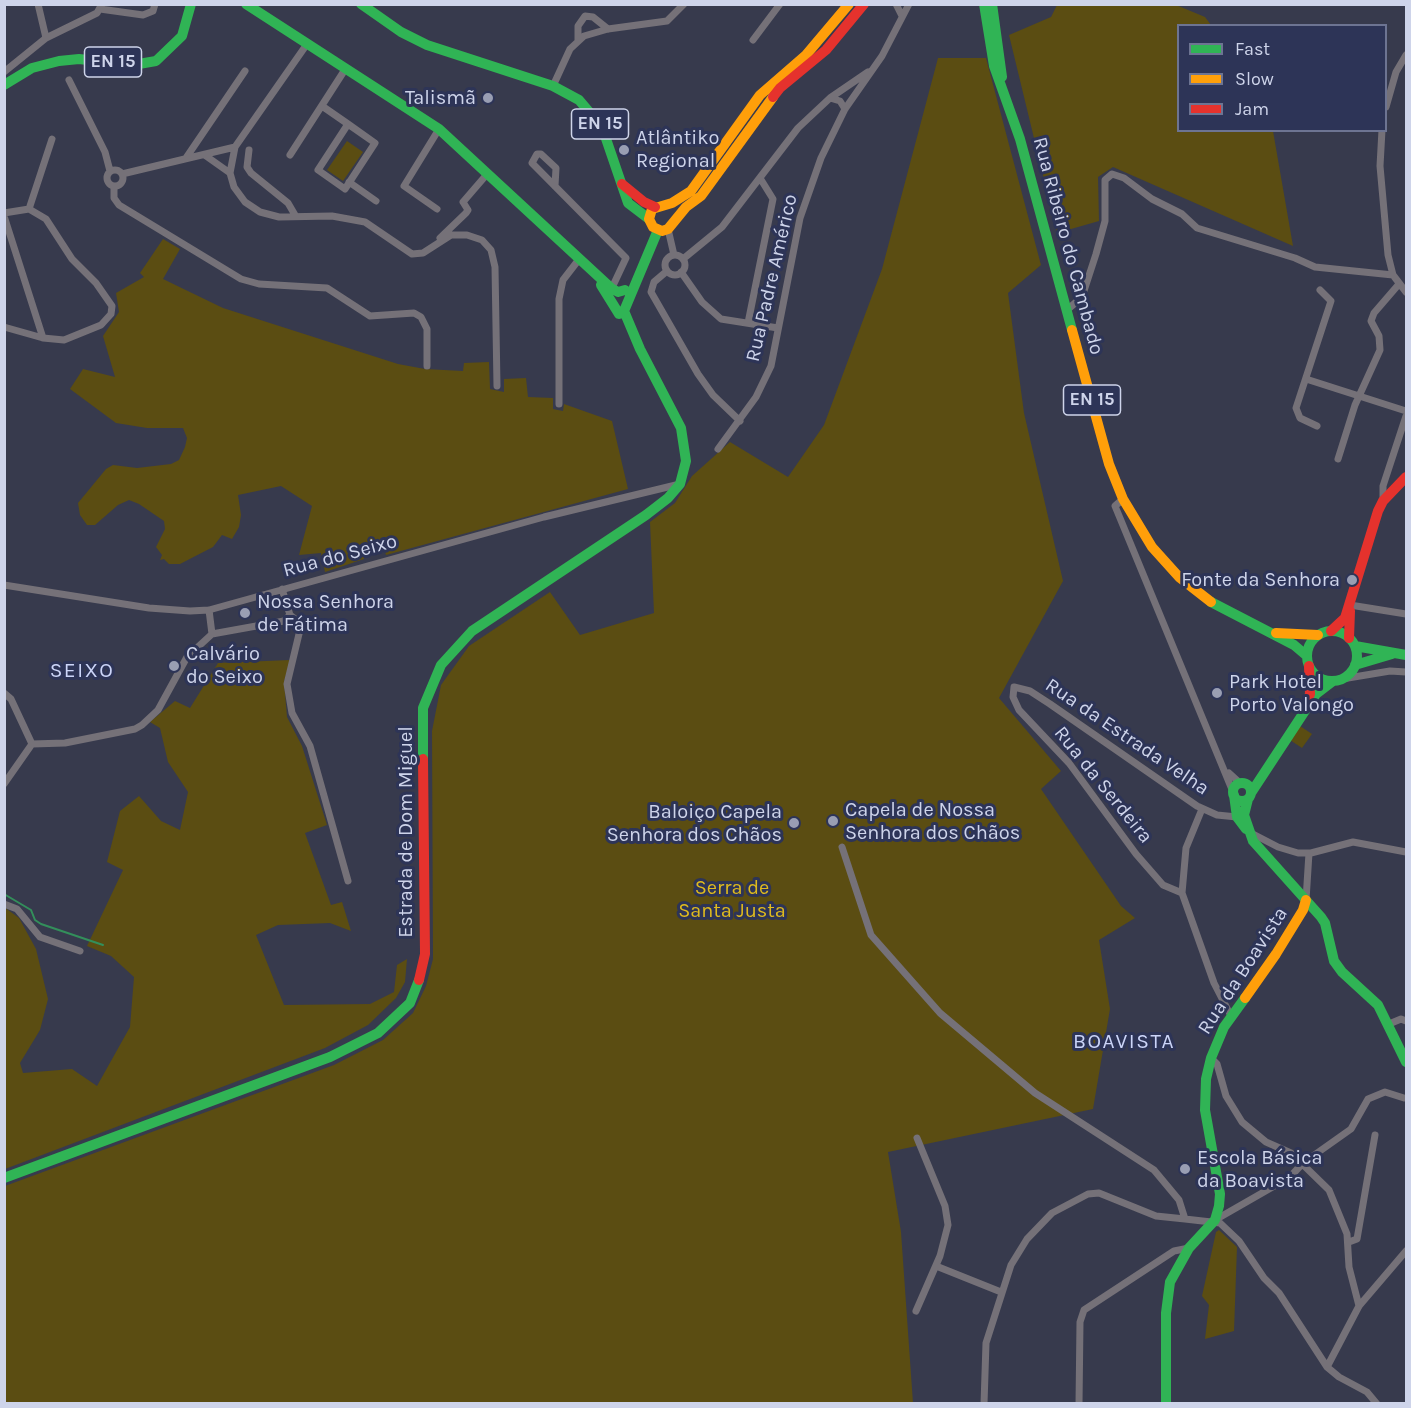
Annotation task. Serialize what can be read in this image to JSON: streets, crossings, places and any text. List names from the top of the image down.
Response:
{
  "streets": {
    "main road": [
      "EN 15",
      "Rua Ribeiro do Cambado",
      "Estrada de Dom Miguel",
      "Rua da Boavista"
    ],
    "street": [
      "Rua Padre Américo",
      "Rua do Seixo",
      "Rua da Estrada Velha",
      "Rua da Serdeira"
    ]
  },
  "crossings": [
    ["EN 15", "Rua Ribeiro do Cambado"],
    ["Rua do Seixo", "Estrada de Dom Miguel"],
    ["Rua da Estrada Velha", "Rua da Serdeira"],
    ["Rua da Estrada Velha", "Rua da Boavista"]
  ],
  "districts": ["SEIXO", "BOAVISTA"],
  "parks": ["Serra de Santa Justa"],
  "places": [
    "Talismã",
    "Atlântiko Regional",
    "Fonte da Senhora",
    "Nossa Senhora de Fátima",
    "Calvário do Seixo",
    "Park Hotel Porto Valongo",
    "Capela de Nossa Senhora dos Chãos",
    "Baloiço Capela Senhora dos Chãos",
    "Escola Básica da Boavista"
  ],
  "legend": ["Fast", "Slow", "Jam"]
}
